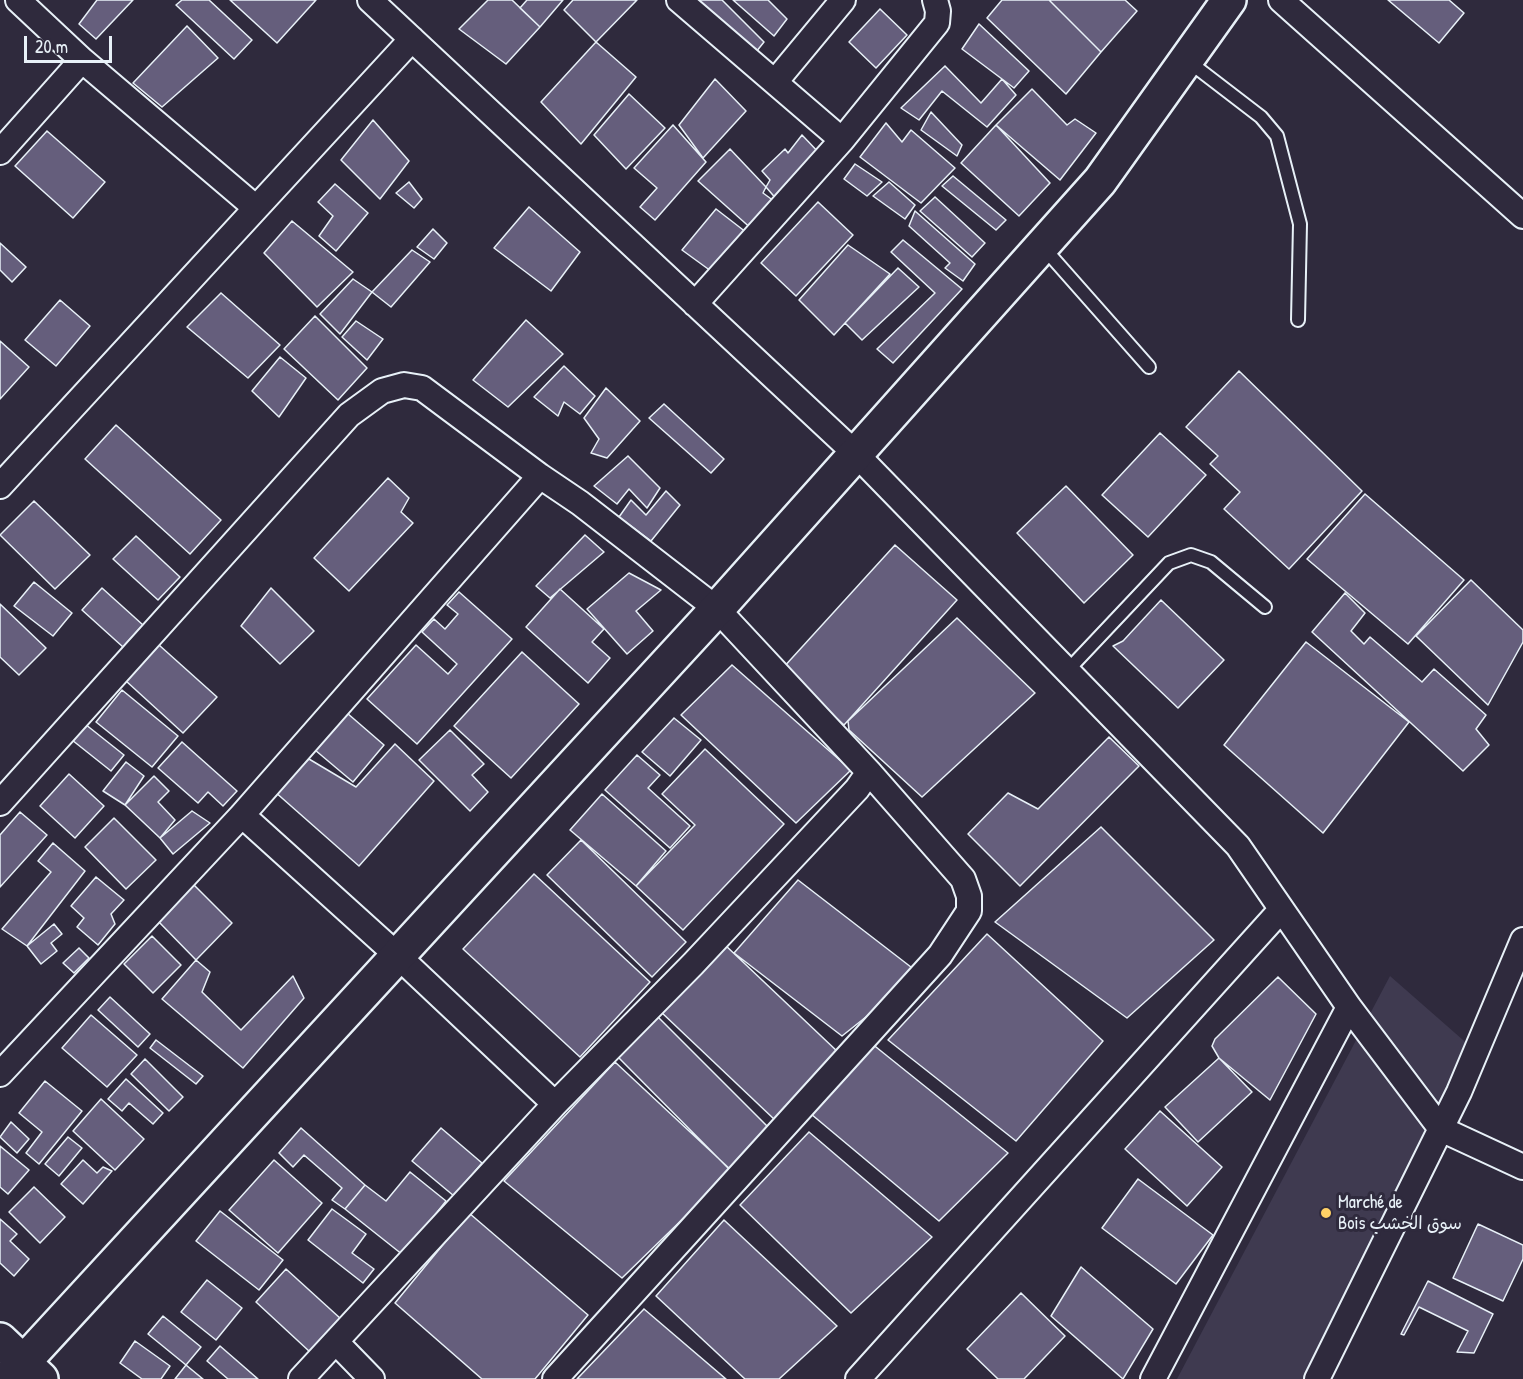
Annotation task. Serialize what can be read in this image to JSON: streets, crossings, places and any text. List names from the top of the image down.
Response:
{
  "places": ["Marché de Bois سوق الخشب"],
  "scale_bar": "20 m"
}
